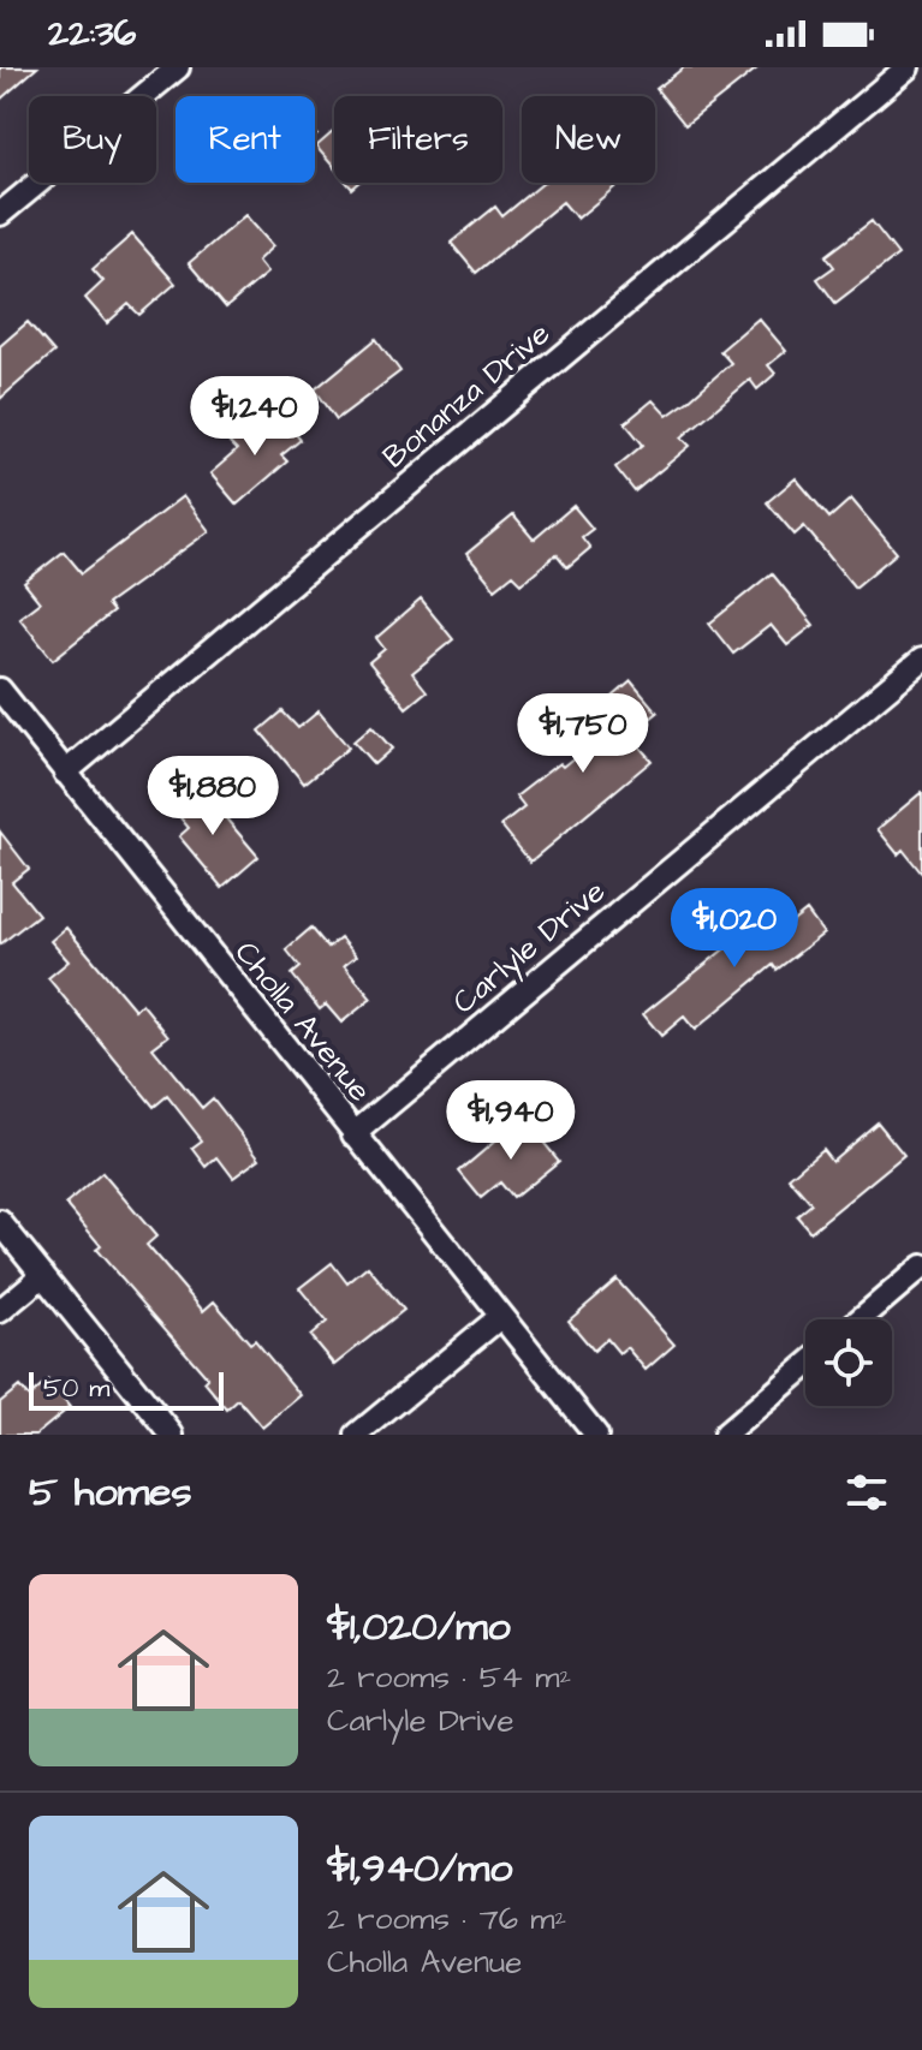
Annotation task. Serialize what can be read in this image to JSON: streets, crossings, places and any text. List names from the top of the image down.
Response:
{
  "streets": {
    "street": ["Bonanza Drive", "Carlyle Drive", "Cholla Avenue"]
  },
  "crossings": [
    ["Bonanza Drive", "Cholla Avenue"],
    ["Carlyle Drive", "Cholla Avenue"]
  ],
  "scale_bar": "50 m",
  "page": {
    "status": "22:36",
    "chip": [
      "Buy",
      "Rent",
      "Filters",
      "New"
    ],
    "price": [
      "$1,240",
      "$1,750",
      "$1,880",
      "$1,020",
      "$1,940"
    ],
    "scale": "50 m",
    "heading": "5 homes",
    "list": [
      {
        "name": "$1,020/mo",
        "note": "2 rooms · 54 m² · Carlyle Drive"
      },
      {
        "name": "$1,940/mo",
        "note": "2 rooms · 76 m² · Cholla Avenue"
      }
    ]
  }
}
